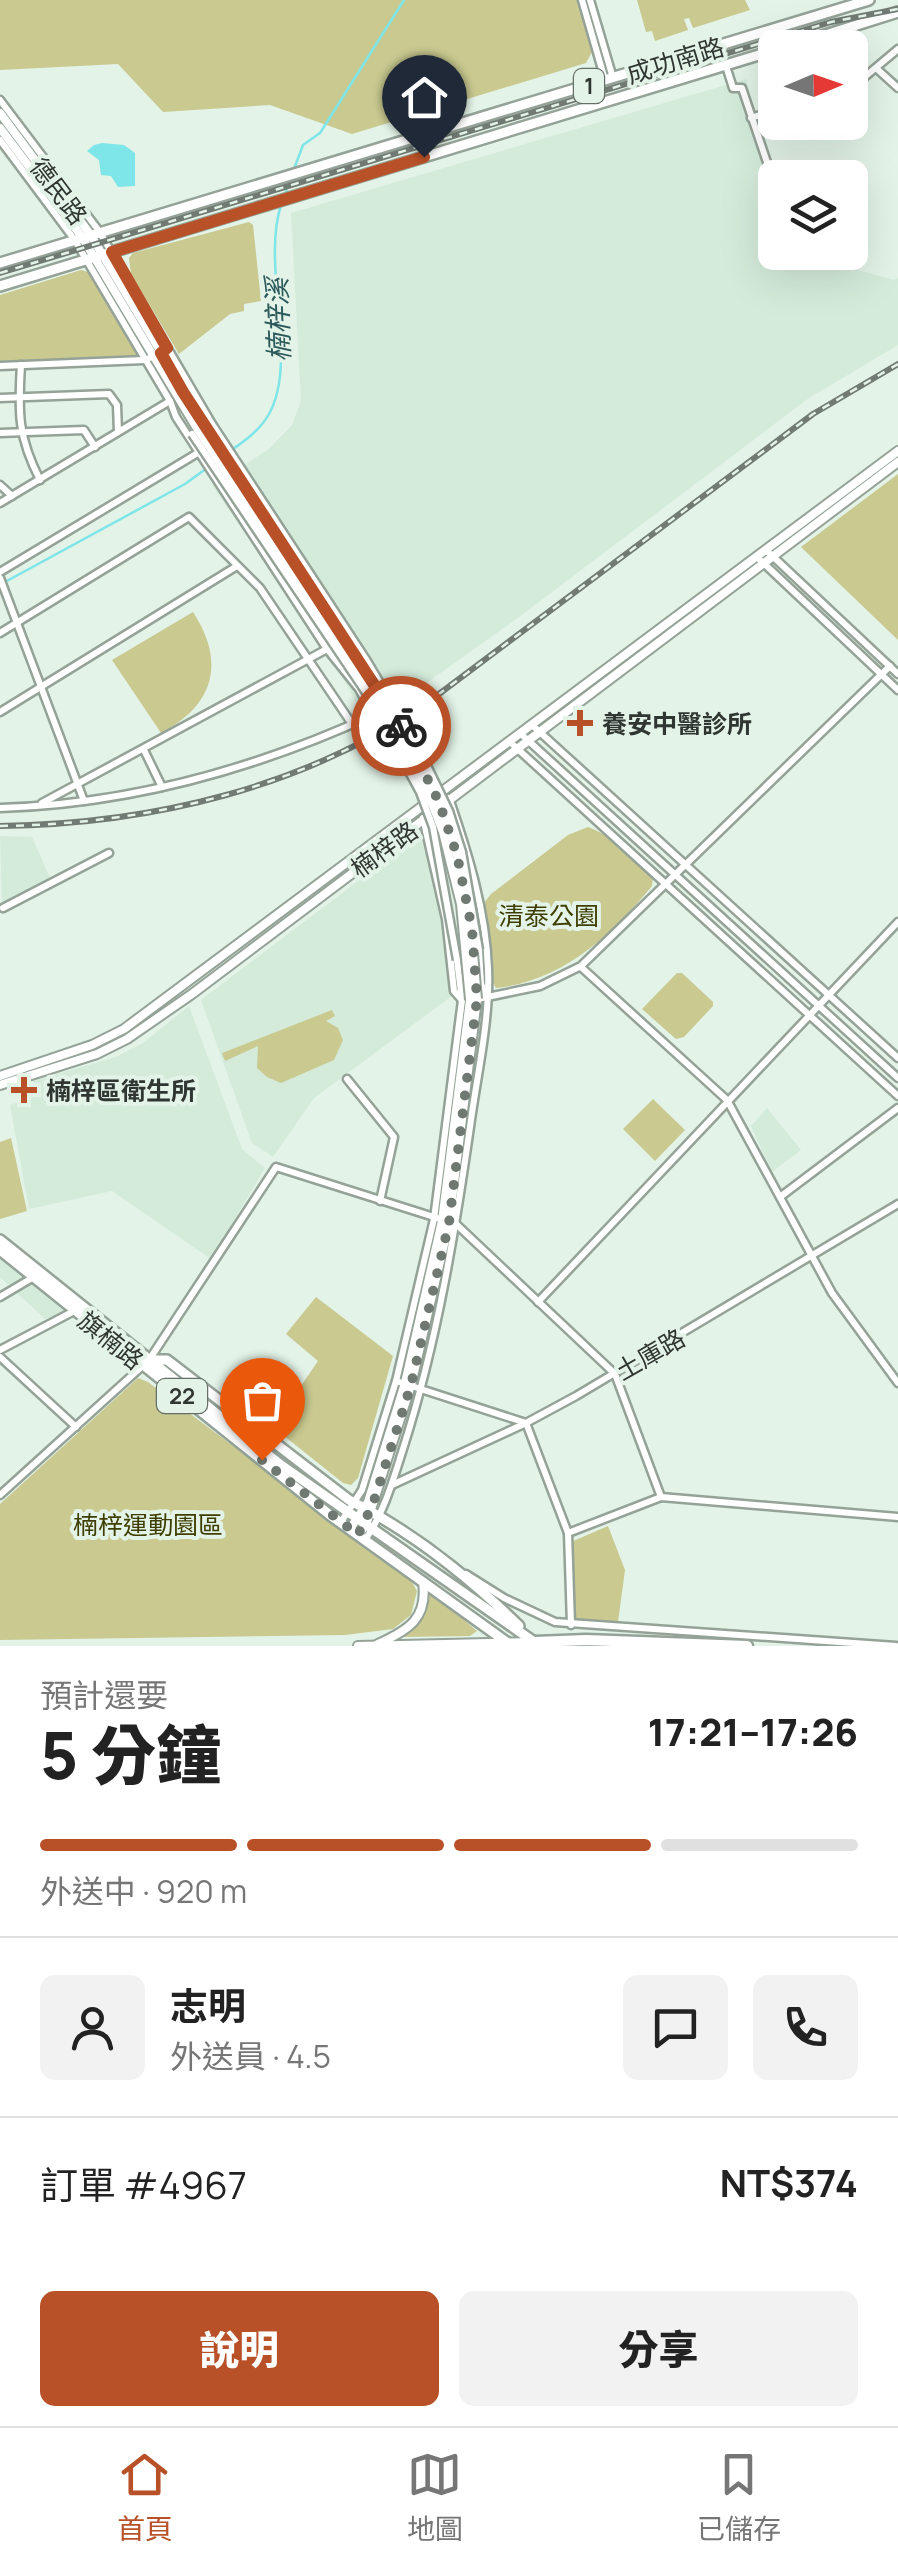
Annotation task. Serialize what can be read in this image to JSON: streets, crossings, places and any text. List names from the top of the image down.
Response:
{
  "streets": {
    "main road": [
      "成功南路",
      "1",
      "旗楠路",
      "22"
    ],
    "street": ["德民路", "楠梓路", "土庫路"]
  },
  "crossings": [
    ["成功南路", "1"],
    ["成功南路", "德民路"],
    ["1", "德民路"],
    ["德民路", "旗楠路"]
  ],
  "water": ["楠梓溪"],
  "parks": ["清泰公園", "楠梓運動園區"],
  "places": {
    "health": ["養安中醫診所", "楠梓區衛生所"]
  },
  "north": "right",
  "page": {
    "heading": ["5 分鐘", "預計還要", "17:21–17:26"],
    "panel": [
      "志明",
      "外送員 · 4.5",
      "訂單 #4967",
      "NT$374"
    ],
    "bar": "外送中 · 920 m",
    "buttons": ["說明", "分享"],
    "tabs": ["首頁", "地圖", "已儲存"]
  }
}
